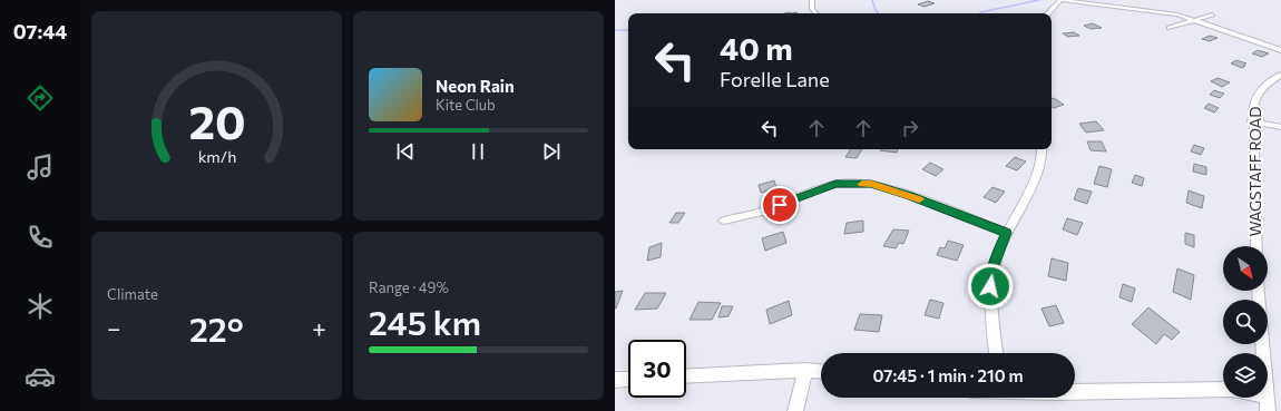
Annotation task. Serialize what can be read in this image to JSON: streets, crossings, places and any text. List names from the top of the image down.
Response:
{
  "streets": {
    "street": ["WAGSTAFF ROAD"]
  },
  "north": "bottom right",
  "page": {
    "tabs": "07:44",
    "turn": ["40 m", "Forelle Lane"],
    "song": ["Neon Rain", "Kite Club"],
    "tile": [
      "Climate",
      ["Range · 49%", "245 km"]
    ],
    "heat": ["−", "22°", "+"],
    "limit": "30",
    "trip": "07:45 · 1 min · 210 m",
    "gauge": ["20", "km/h"]
  }
}
